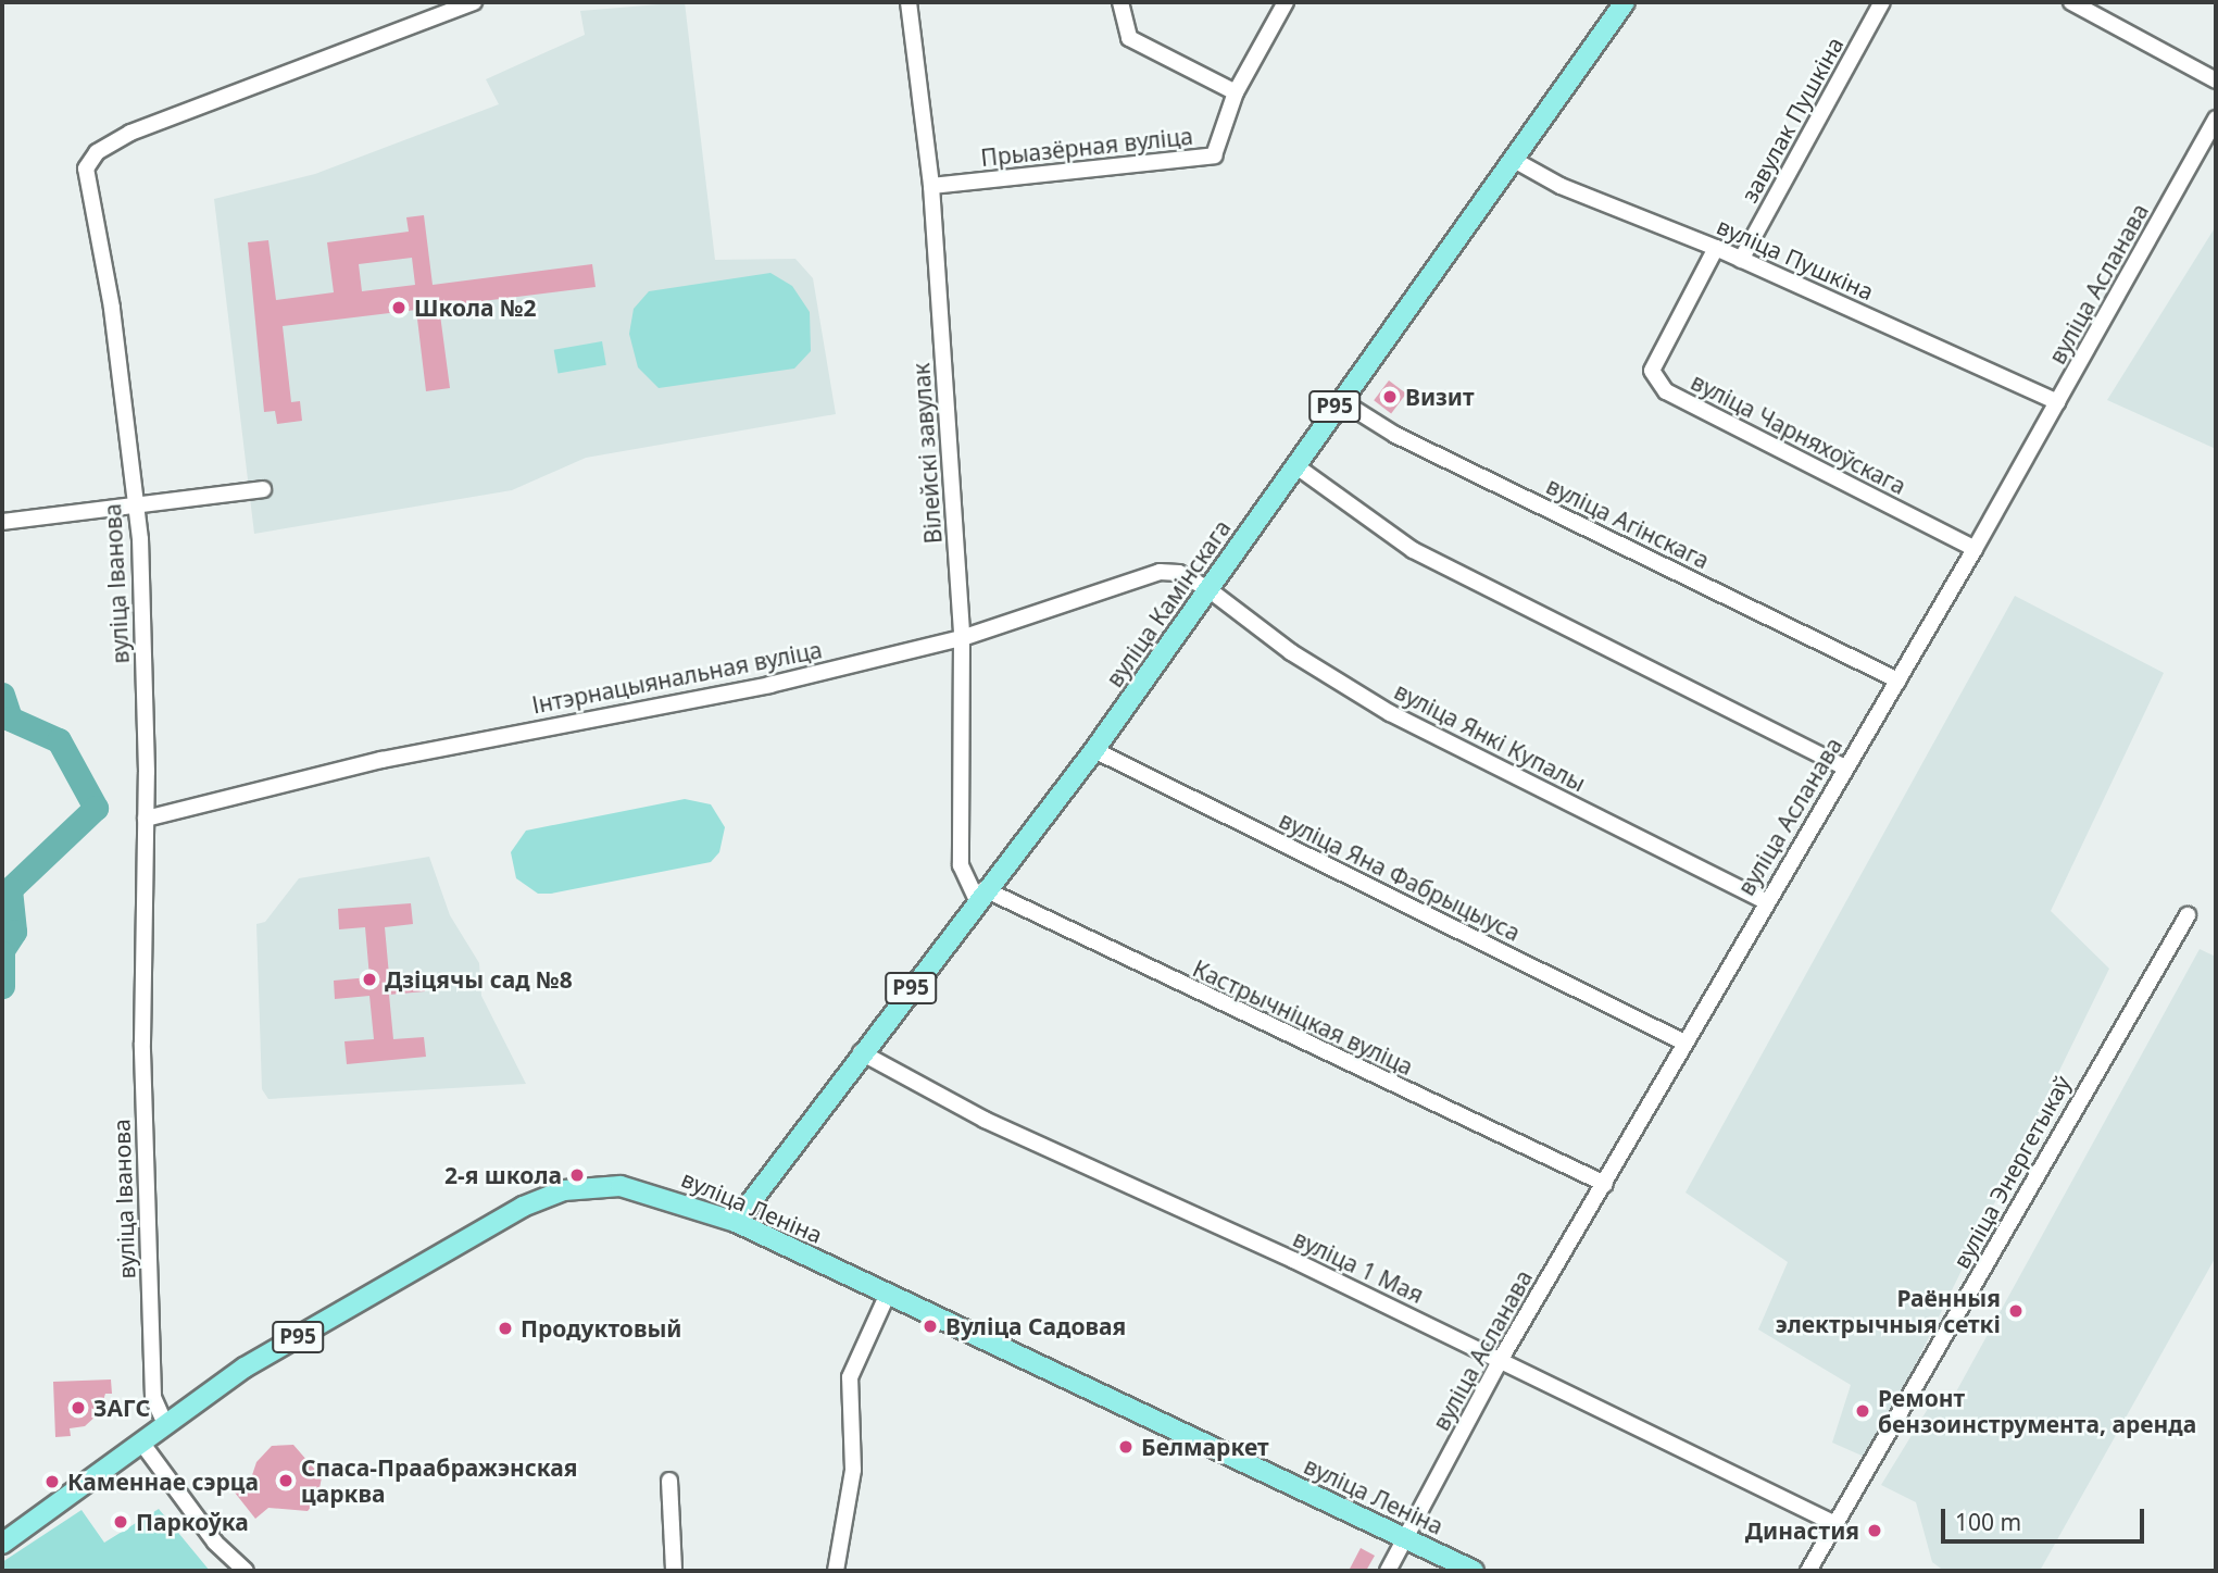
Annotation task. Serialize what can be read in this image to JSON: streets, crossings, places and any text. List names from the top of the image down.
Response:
{
  "streets": {
    "main road": ["Р95", "вуліца Камінскага", "вуліца Леніна"],
    "street": [
      "завулак Пушкіна",
      "Прыазёрная вуліца",
      "вуліца Пушкіна",
      "вуліца Асланава",
      "вуліца Чарняхоўскага",
      "Вілейскі завулак",
      "вуліца Агінскага",
      "вуліца Іванова",
      "Інтэрнацыянальная вуліца",
      "вуліца Янкі Купалы",
      "вуліца Яна Фабрыцыуса",
      "Кастрычніцкая вуліца",
      "вуліца Энергетыкаў",
      "вуліца 1 Мая"
    ]
  },
  "crossings": [
    ["завулак Пушкіна", "вуліца Пушкіна"],
    ["Прыазёрная вуліца", "Вілейскі завулак"],
    ["вуліца Пушкіна", "вуліца Асланава"],
    ["вуліца Пушкіна", "вуліца Чарняхоўскага"],
    ["вуліца Пушкіна", "вуліца Камінскага"],
    ["вуліца Асланава", "вуліца Чарняхоўскага"],
    ["вуліца Асланава", "вуліца Агінскага"],
    ["вуліца Асланава", "вуліца Янкі Купалы"],
    ["вуліца Асланава", "вуліца Яна Фабрыцыуса"],
    ["вуліца Асланава", "Кастрычніцкая вуліца"],
    ["вуліца Асланава", "вуліца Леніна"],
    ["вуліца Асланава", "вуліца 1 Мая"],
    ["Вілейскі завулак", "вуліца Камінскага"],
    ["Вілейскі завулак", "Інтэрнацыянальная вуліца"],
    ["Вілейскі завулак", "Кастрычніцкая вуліца"],
    ["вуліца Агінскага", "вуліца Камінскага"],
    ["вуліца Іванова", "Інтэрнацыянальная вуліца"],
    ["вуліца Іванова", "вуліца Леніна"],
    ["вуліца Камінскага", "Інтэрнацыянальная вуліца"],
    ["вуліца Камінскага", "вуліца Янкі Купалы"],
    ["вуліца Камінскага", "вуліца Яна Фабрыцыуса"],
    ["вуліца Камінскага", "Кастрычніцкая вуліца"],
    ["вуліца Камінскага", "вуліца Леніна"],
    ["вуліца Камінскага", "вуліца 1 Мая"],
    ["Інтэрнацыянальная вуліца", "вуліца Янкі Купалы"],
    ["вуліца Энергетыкаў", "вуліца 1 Мая"]
  ],
  "places": [
    "Школа №2",
    "Визит",
    "Дзіцячы сад №8",
    "2-я школа",
    "Раённыя электрычныя сеткі",
    "Вуліца Садовая",
    "Продуктовый",
    "ЗАГС",
    "Ремонт бензоинструмента, аренда",
    "Белмаркет",
    "Спаса-Праабражэнская царква",
    "Каменнае сэрца",
    "Паркоўка",
    "Династия"
  ],
  "scale_bar": "100 m"
}
